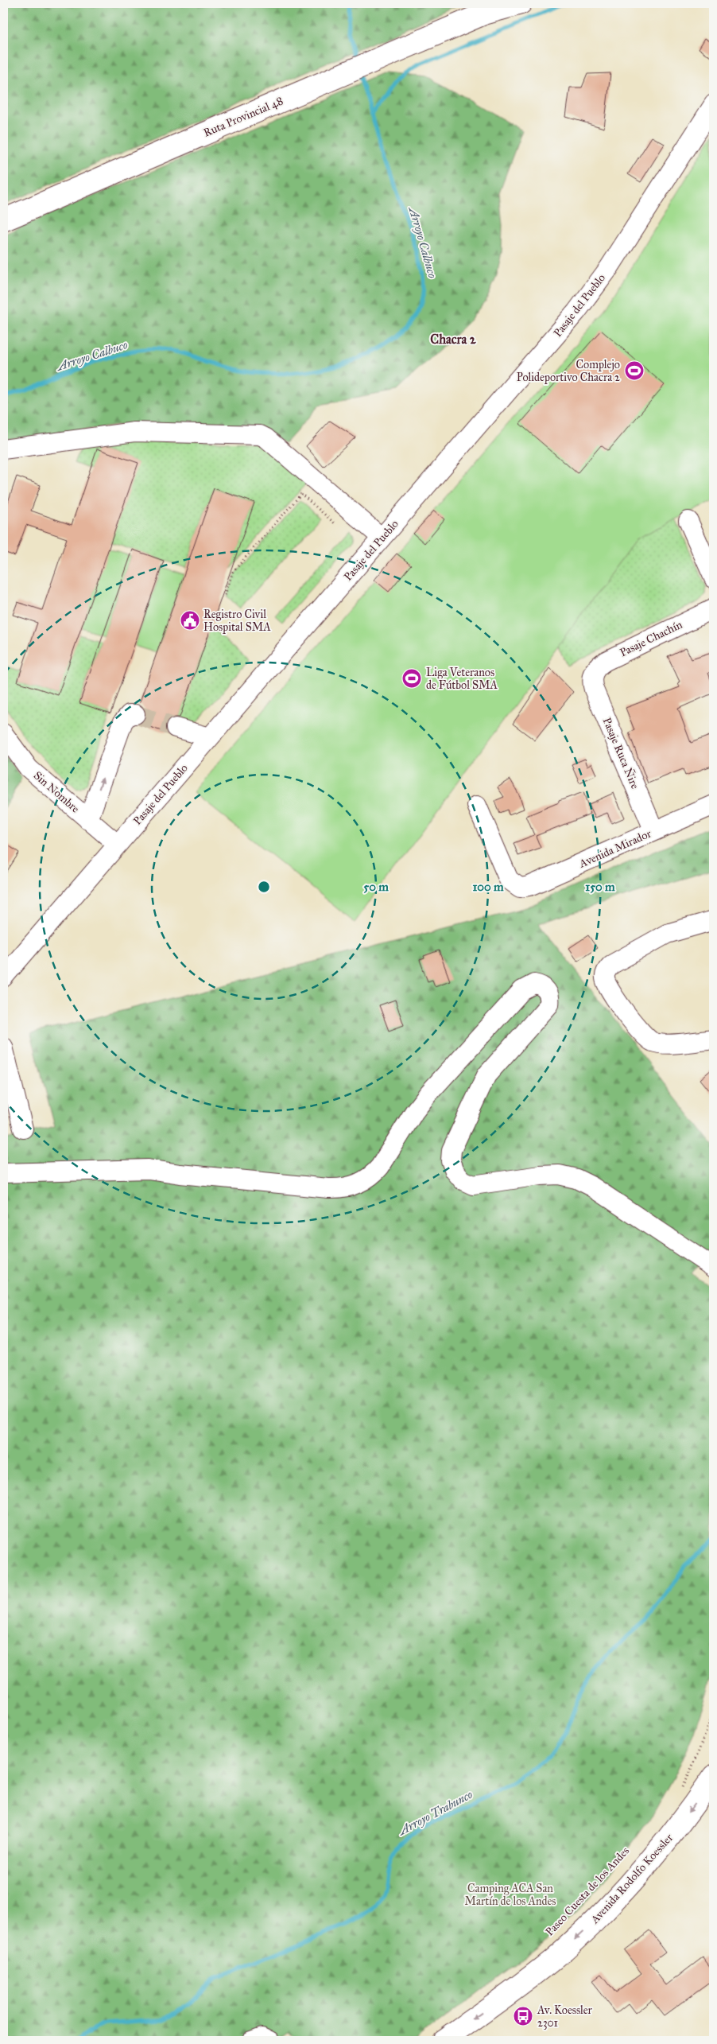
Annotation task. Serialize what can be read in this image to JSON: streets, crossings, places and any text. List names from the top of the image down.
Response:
{
  "streets": {
    "main road": ["Ruta Provincial 48", "Avenida Rodolfo Koessler"],
    "street": [
      "Pasaje del Pueblo",
      "Pasaje Chachín",
      "Pasaje Ruca Ñire",
      "Sin Nombre",
      "Avenida Mirador"
    ]
  },
  "crossings": [
    ["Pasaje del Pueblo", "Sin Nombre"],
    ["Pasaje Chachín", "Pasaje Ruca Ñire"],
    ["Pasaje Ruca Ñire", "Avenida Mirador"]
  ],
  "districts": ["Chacra 2"],
  "water": ["Arroyo Calbuco", "Arroyo Trabunco"],
  "parks": ["Camping ACA San Martín de los Andes"],
  "places": {
    "sports": ["Complejo Polideportivo Chacra 2", "Liga Veteranos de Fútbol SMA"],
    "public building": ["Registro Civil Hospital SMA"],
    "bus stop": ["Av. Koessler 2301"]
  },
  "rings": ["50 m", "100 m", "150 m"]
}
